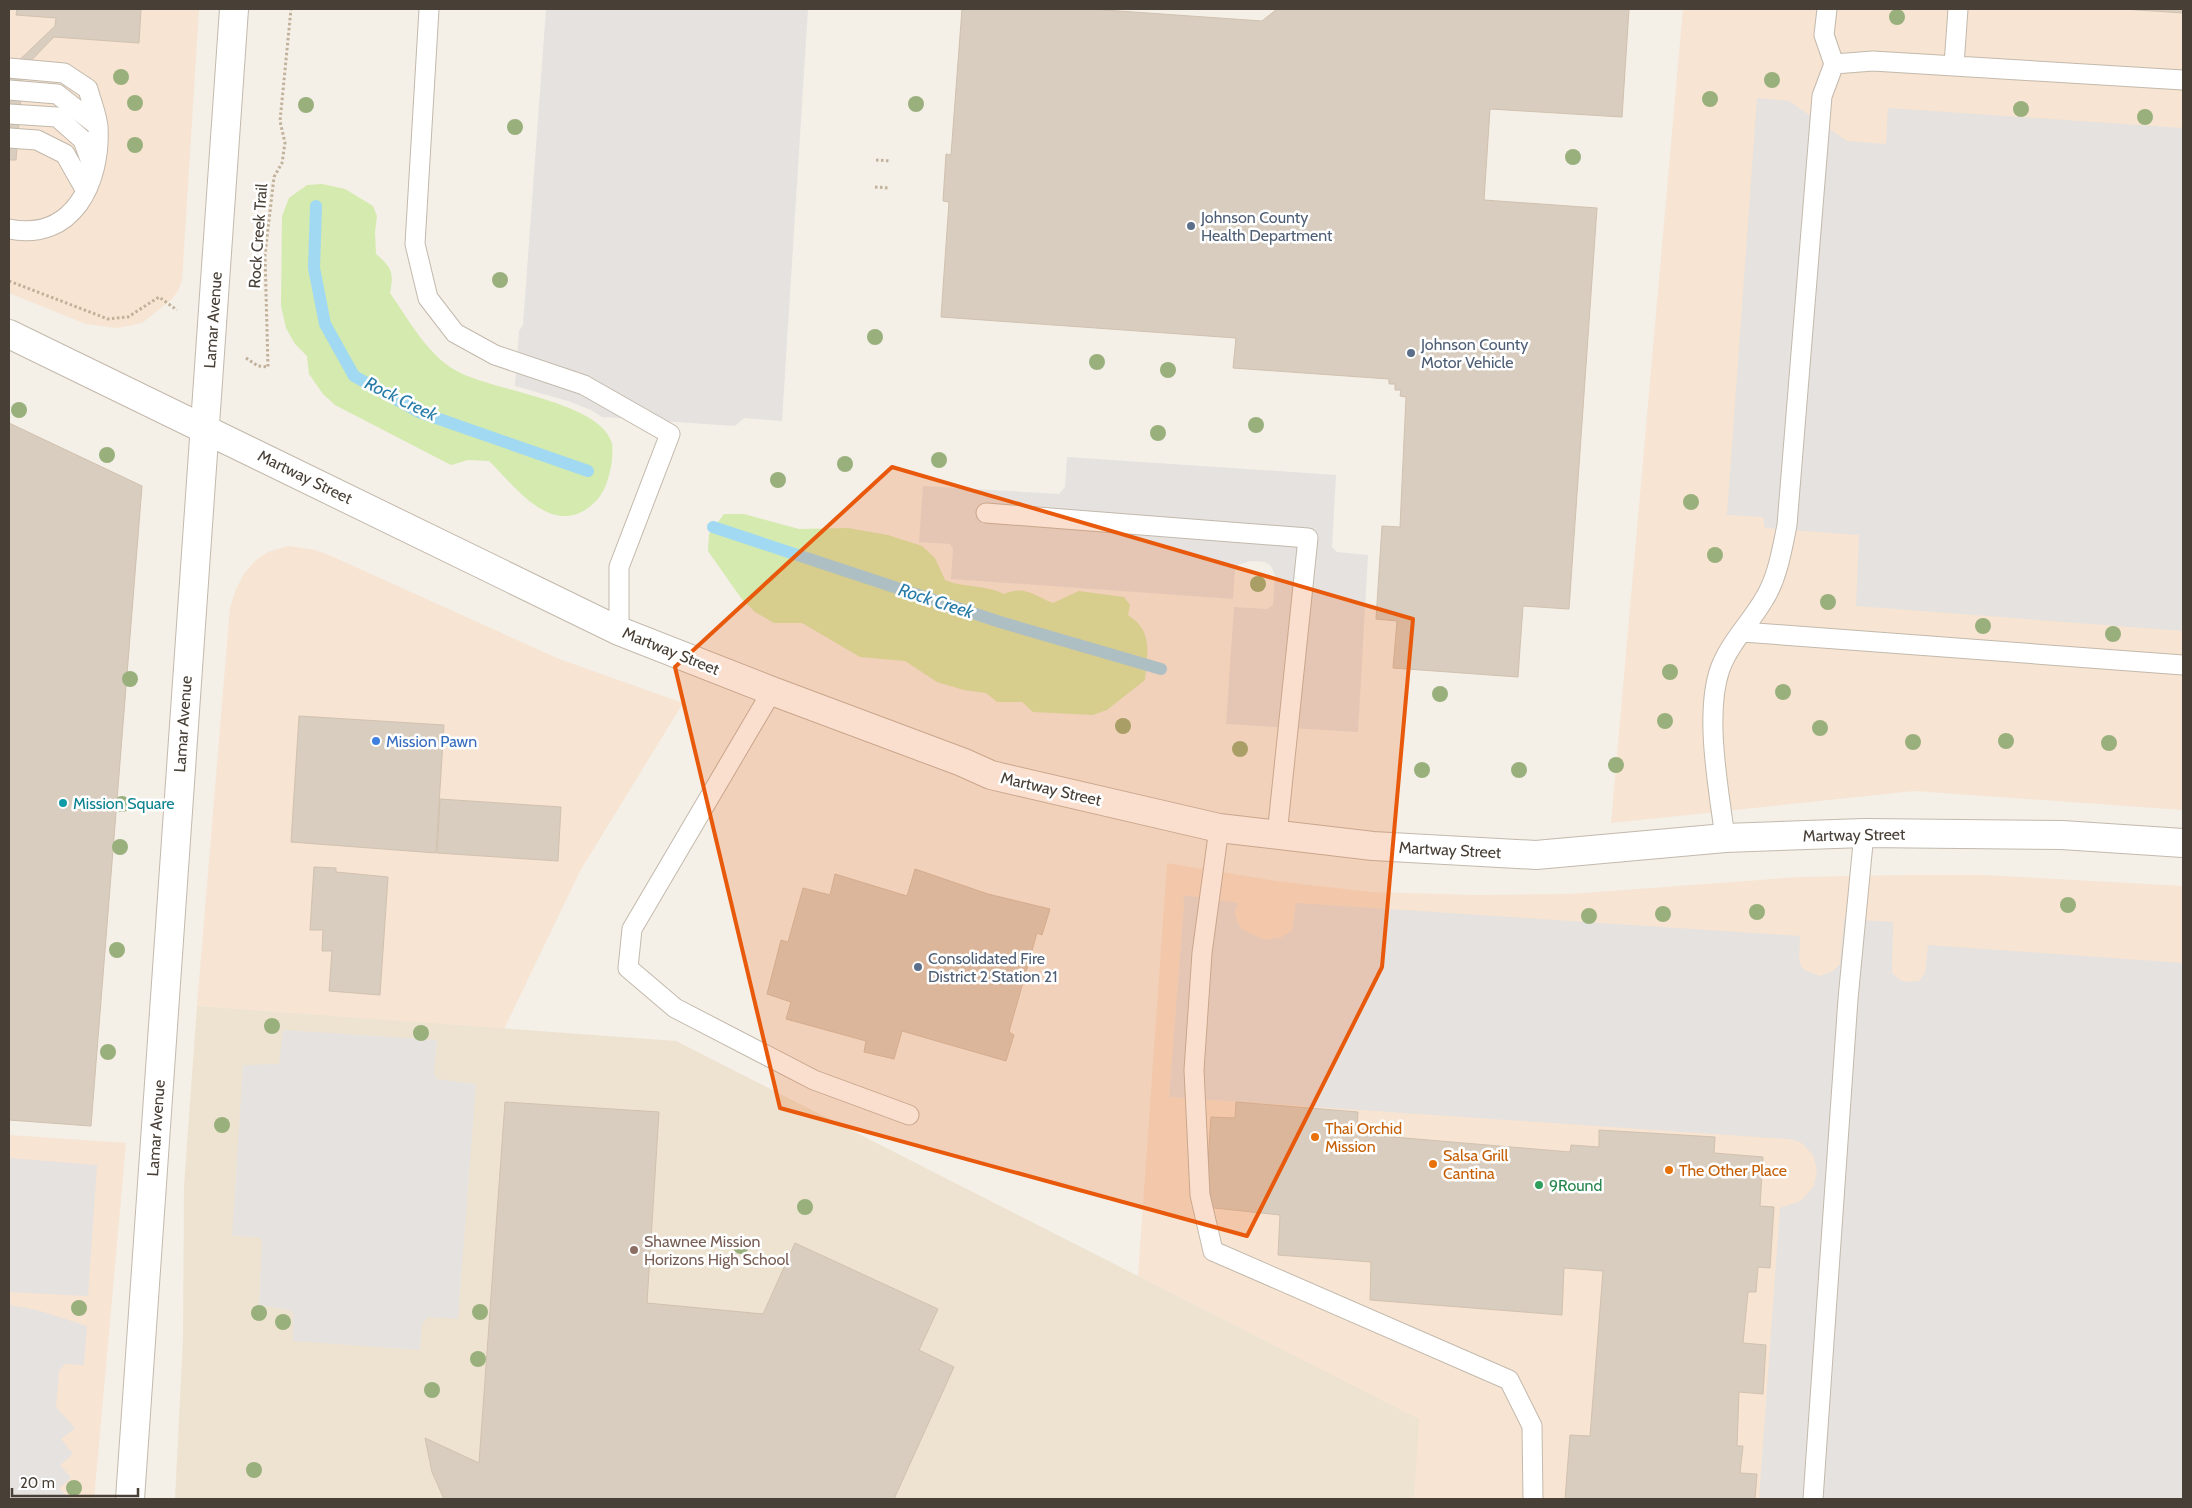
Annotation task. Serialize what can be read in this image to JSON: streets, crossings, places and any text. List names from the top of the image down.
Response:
{
  "streets": {
    "street": ["Lamar Avenue", "Martway Street"],
    "path": ["Rock Creek Trail"]
  },
  "crossings": [
    ["Lamar Avenue", "Martway Street"]
  ],
  "water": ["Rock Creek"],
  "places": [
    "Johnson County Health Department",
    "Johnson County Motor Vehicle",
    "Mission Pawn",
    "Mission Square",
    "Consolidated Fire District 2 Station 21",
    "Thai Orchid Mission",
    "Salsa Grill Cantina",
    "The Other Place",
    "9Round",
    "Shawnee Mission Horizons High School"
  ],
  "scale_bar": "20 m"
}
